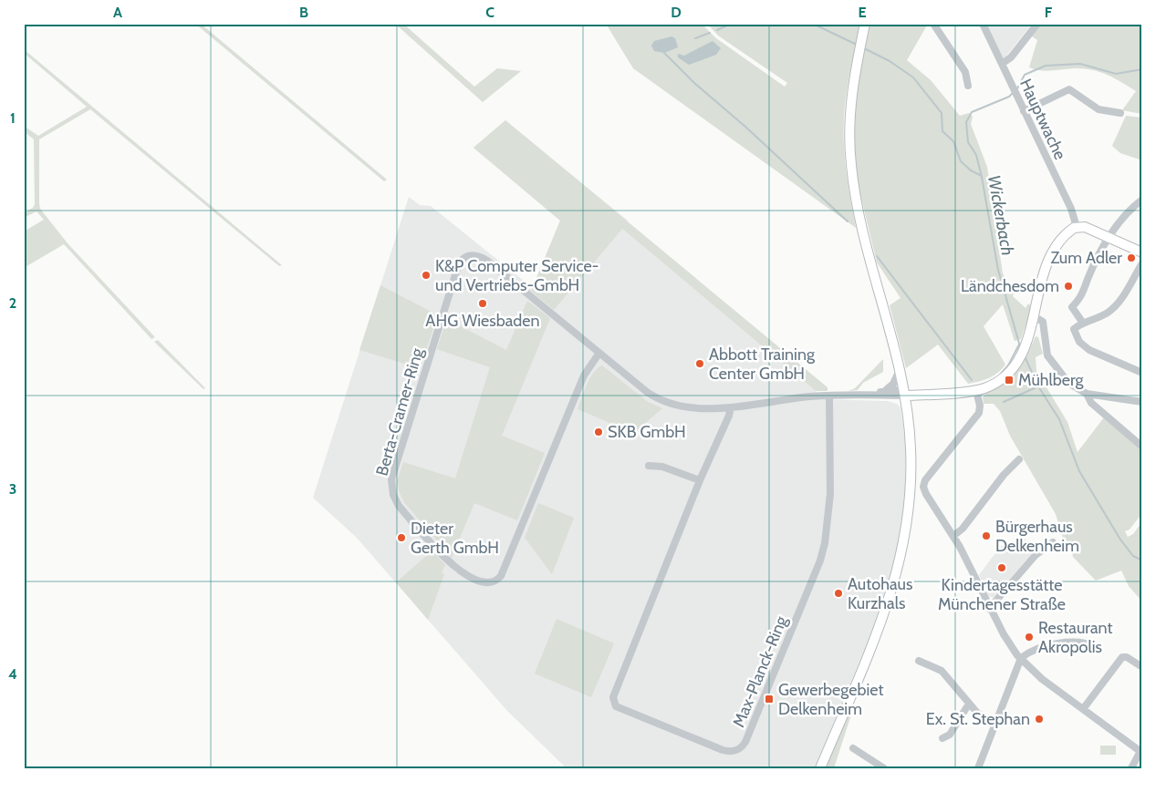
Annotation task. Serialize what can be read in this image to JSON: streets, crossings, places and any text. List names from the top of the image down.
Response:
{
  "streets": {
    "street": ["Hauptwache", "Berta-Cramer-Ring", "Max-Planck-Ring"]
  },
  "crossings": [
    ["Berta-Cramer-Ring", "Max-Planck-Ring"]
  ],
  "water": ["Wickerbach"],
  "places": {
    "other": [
      "Zum Adler",
      "K&P Computer Service- und Vertriebs-GmbH",
      "Ländchesdom",
      "AHG Wiesbaden",
      "Abbott Training Center GmbH",
      "SKB GmbH",
      "Bürgerhaus Delkenheim",
      "Dieter Gerth GmbH",
      "Kindertagesstätte Münchener Straße",
      "Autohaus Kurzhals",
      "Restaurant Akropolis",
      "Ex. St. Stephan"
    ],
    "transit": ["Mühlberg", "Gewerbegebiet Delkenheim"]
  },
  "grid": {
    "columns": [
      "A",
      "B",
      "C",
      "D",
      "E",
      "F"
    ],
    "rows": [
      "1",
      "2",
      "3",
      "4"
    ]
  }
}
